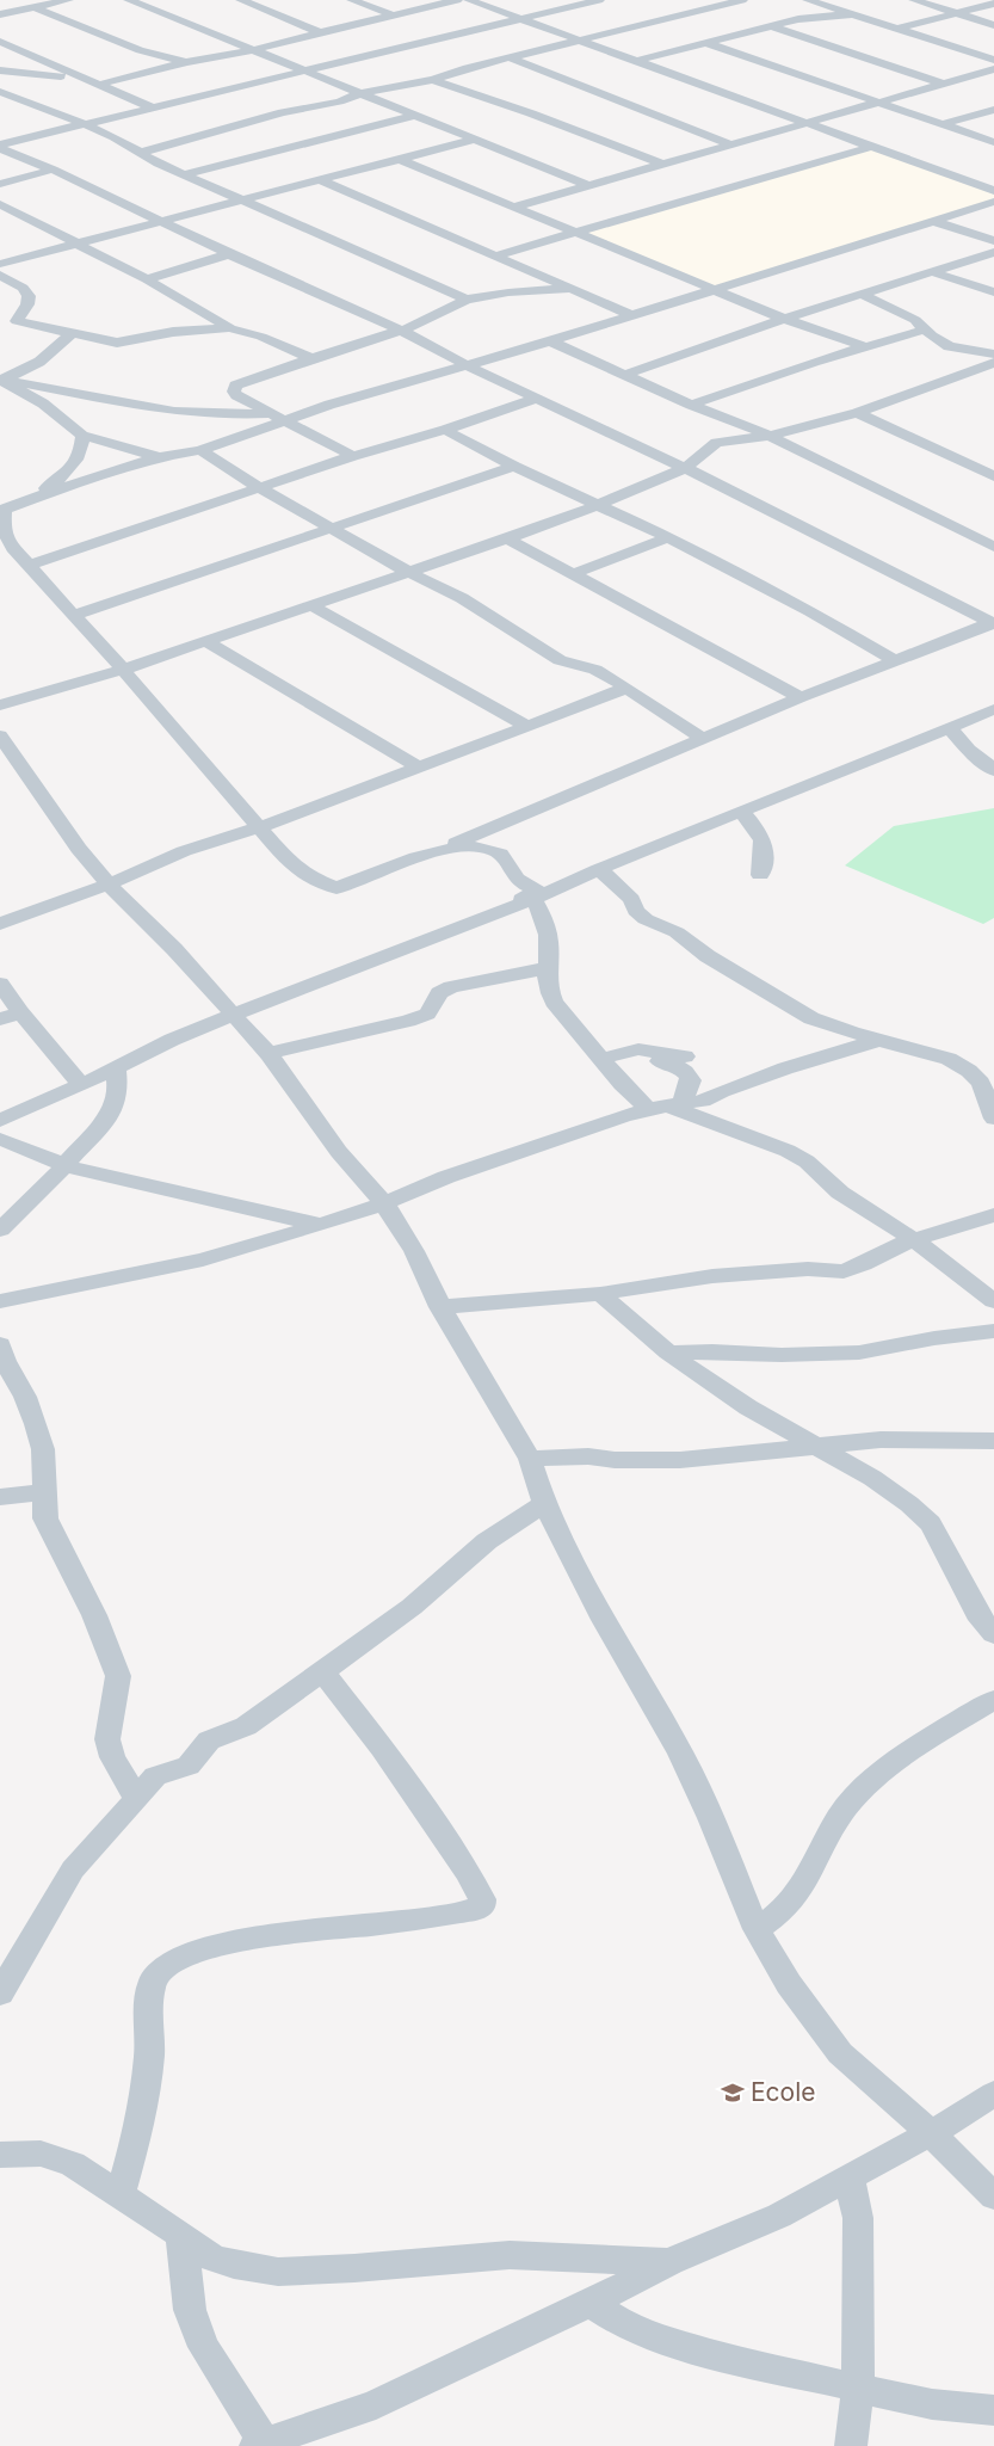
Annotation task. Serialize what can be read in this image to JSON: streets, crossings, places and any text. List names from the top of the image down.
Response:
{
  "places": {
    "school or university": ["Ecole"]
  }
}
